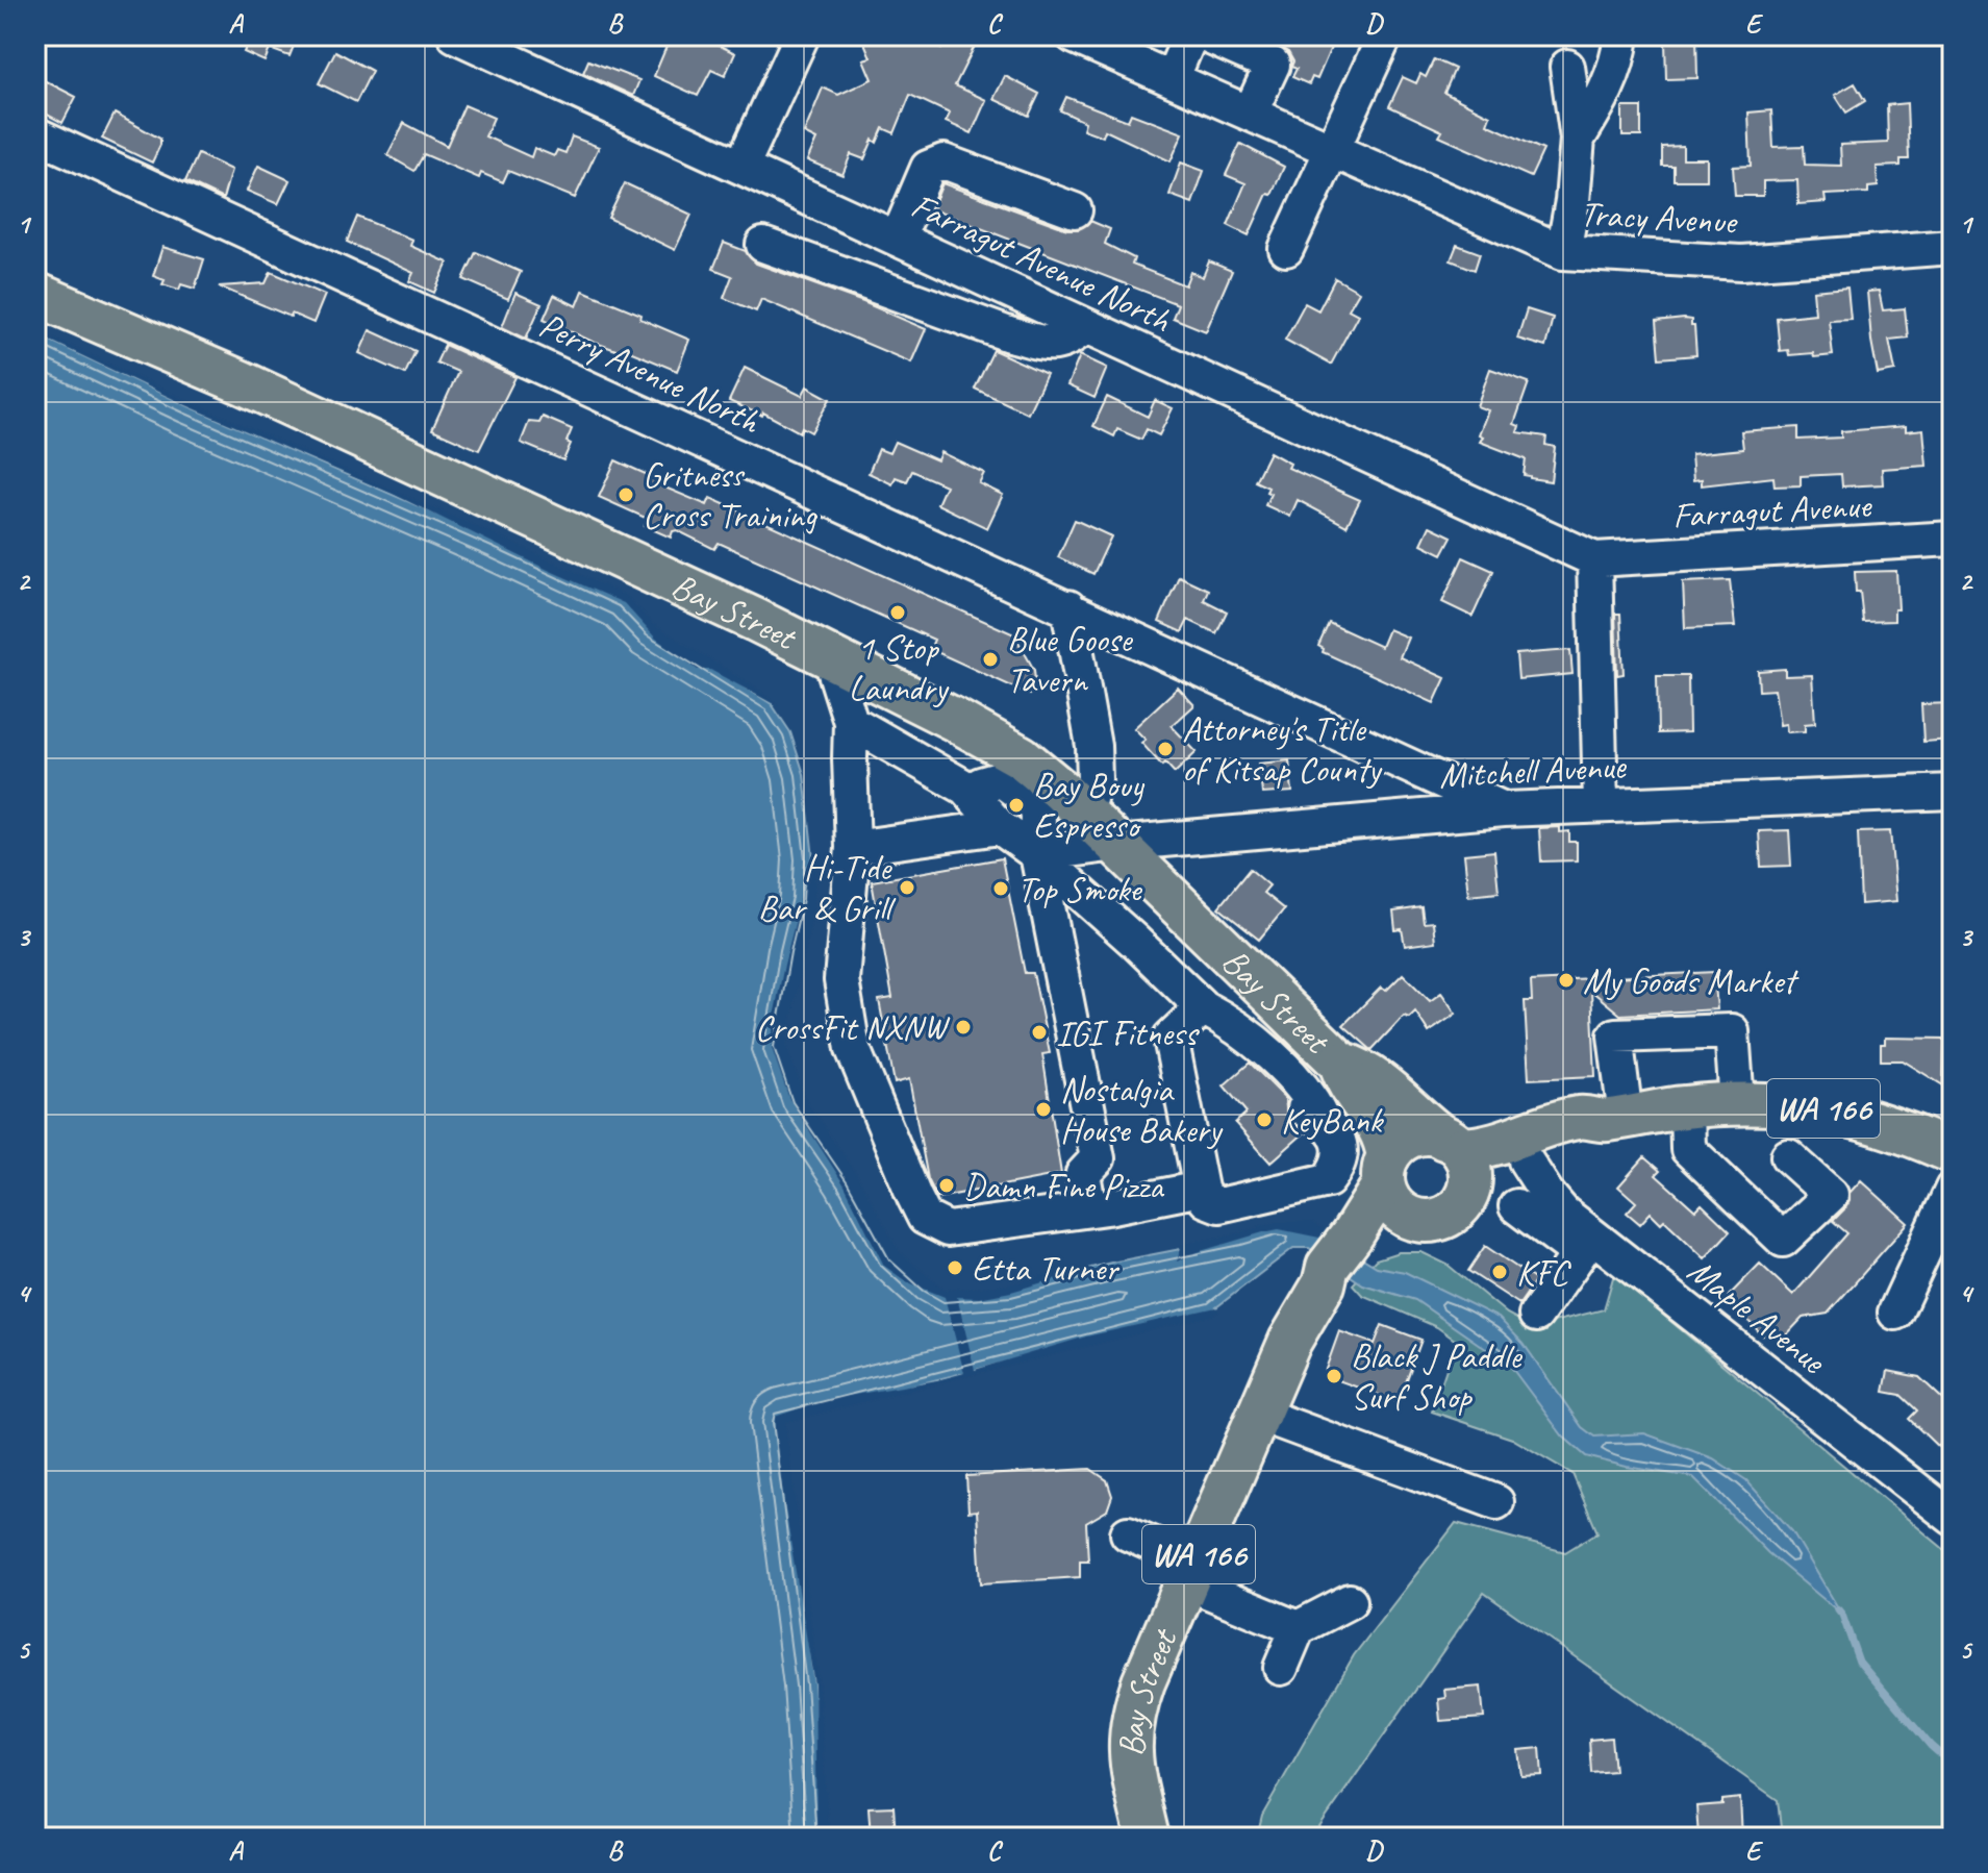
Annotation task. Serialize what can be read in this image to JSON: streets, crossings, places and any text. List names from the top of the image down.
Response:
{
  "streets": {
    "main road": ["Bay Street", "WA 166"],
    "street": [
      "Tracy Avenue",
      "Farragut Avenue North",
      "Perry Avenue North",
      "Farragut Avenue",
      "Mitchell Avenue",
      "Maple Avenue"
    ]
  },
  "crossings": [
    ["Farragut Avenue North", "Farragut Avenue"],
    ["Perry Avenue North", "Mitchell Avenue"],
    ["Bay Street", "Mitchell Avenue"],
    ["Bay Street", "WA 166"],
    ["WA 166", "Maple Avenue"]
  ],
  "places": [
    "Gritness Cross Training",
    "1 Stop Laundry",
    "Blue Goose Tavern",
    "Attorney's Title of Kitsap County",
    "Bay Bouy Espresso",
    "Hi-Tide Bar & Grill",
    "Top Smoke",
    "My Goods Market",
    "CrossFit NXNW",
    "IGI Fitness",
    "Nostalgia House Bakery",
    "KeyBank",
    "Damn Fine Pizza",
    "Etta Turner",
    "KFC",
    "Black J Paddle Surf Shop"
  ],
  "grid": {
    "columns": [
      "A",
      "B",
      "C",
      "D",
      "E"
    ],
    "rows": [
      "1",
      "2",
      "3",
      "4",
      "5"
    ]
  }
}
